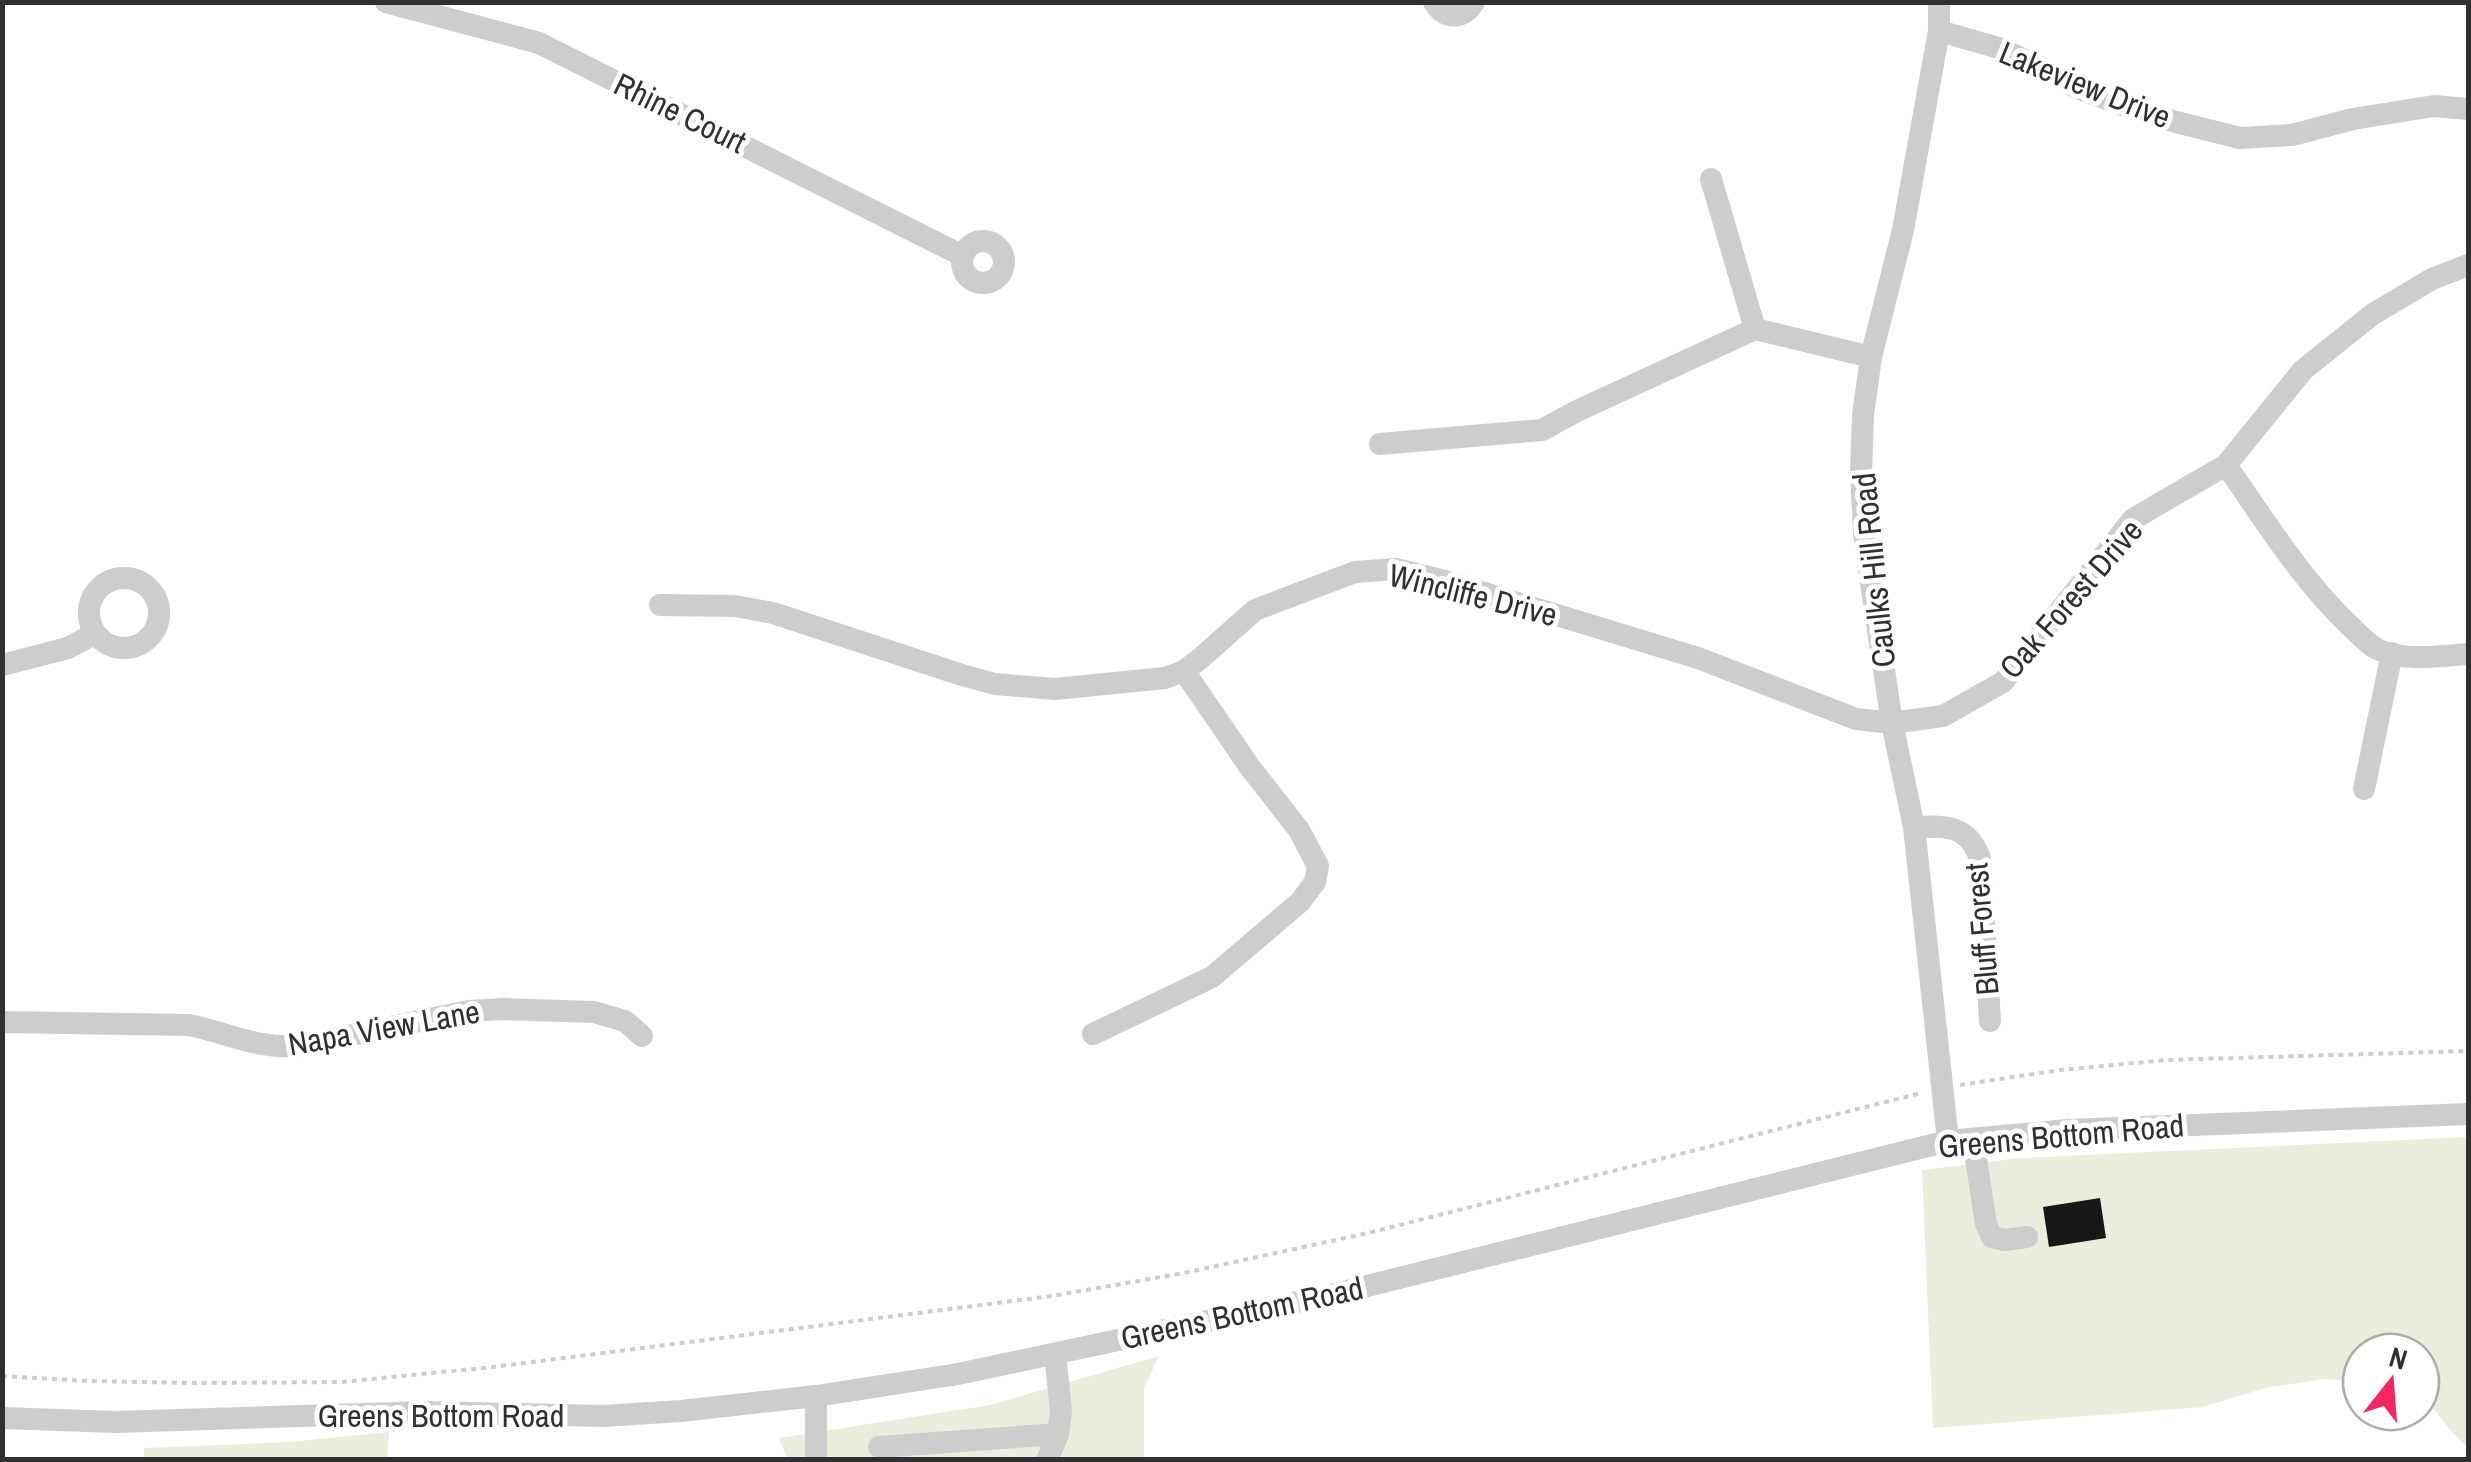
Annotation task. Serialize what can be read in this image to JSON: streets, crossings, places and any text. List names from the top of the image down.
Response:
{
  "streets": {
    "street": [
      "Lakeview Drive",
      "Rhine Court",
      "Caulks Hill Road",
      "Wincliffe Drive",
      "Oak Forest Drive",
      "Bluff Forest",
      "Napa View Lane",
      "Greens Bottom Road"
    ]
  },
  "crossings": [
    ["Lakeview Drive", "Caulks Hill Road"],
    ["Caulks Hill Road", "Wincliffe Drive"],
    ["Caulks Hill Road", "Oak Forest Drive"],
    ["Caulks Hill Road", "Bluff Forest"],
    ["Caulks Hill Road", "Greens Bottom Road"],
    ["Wincliffe Drive", "Oak Forest Drive"]
  ],
  "north": "top"
}
